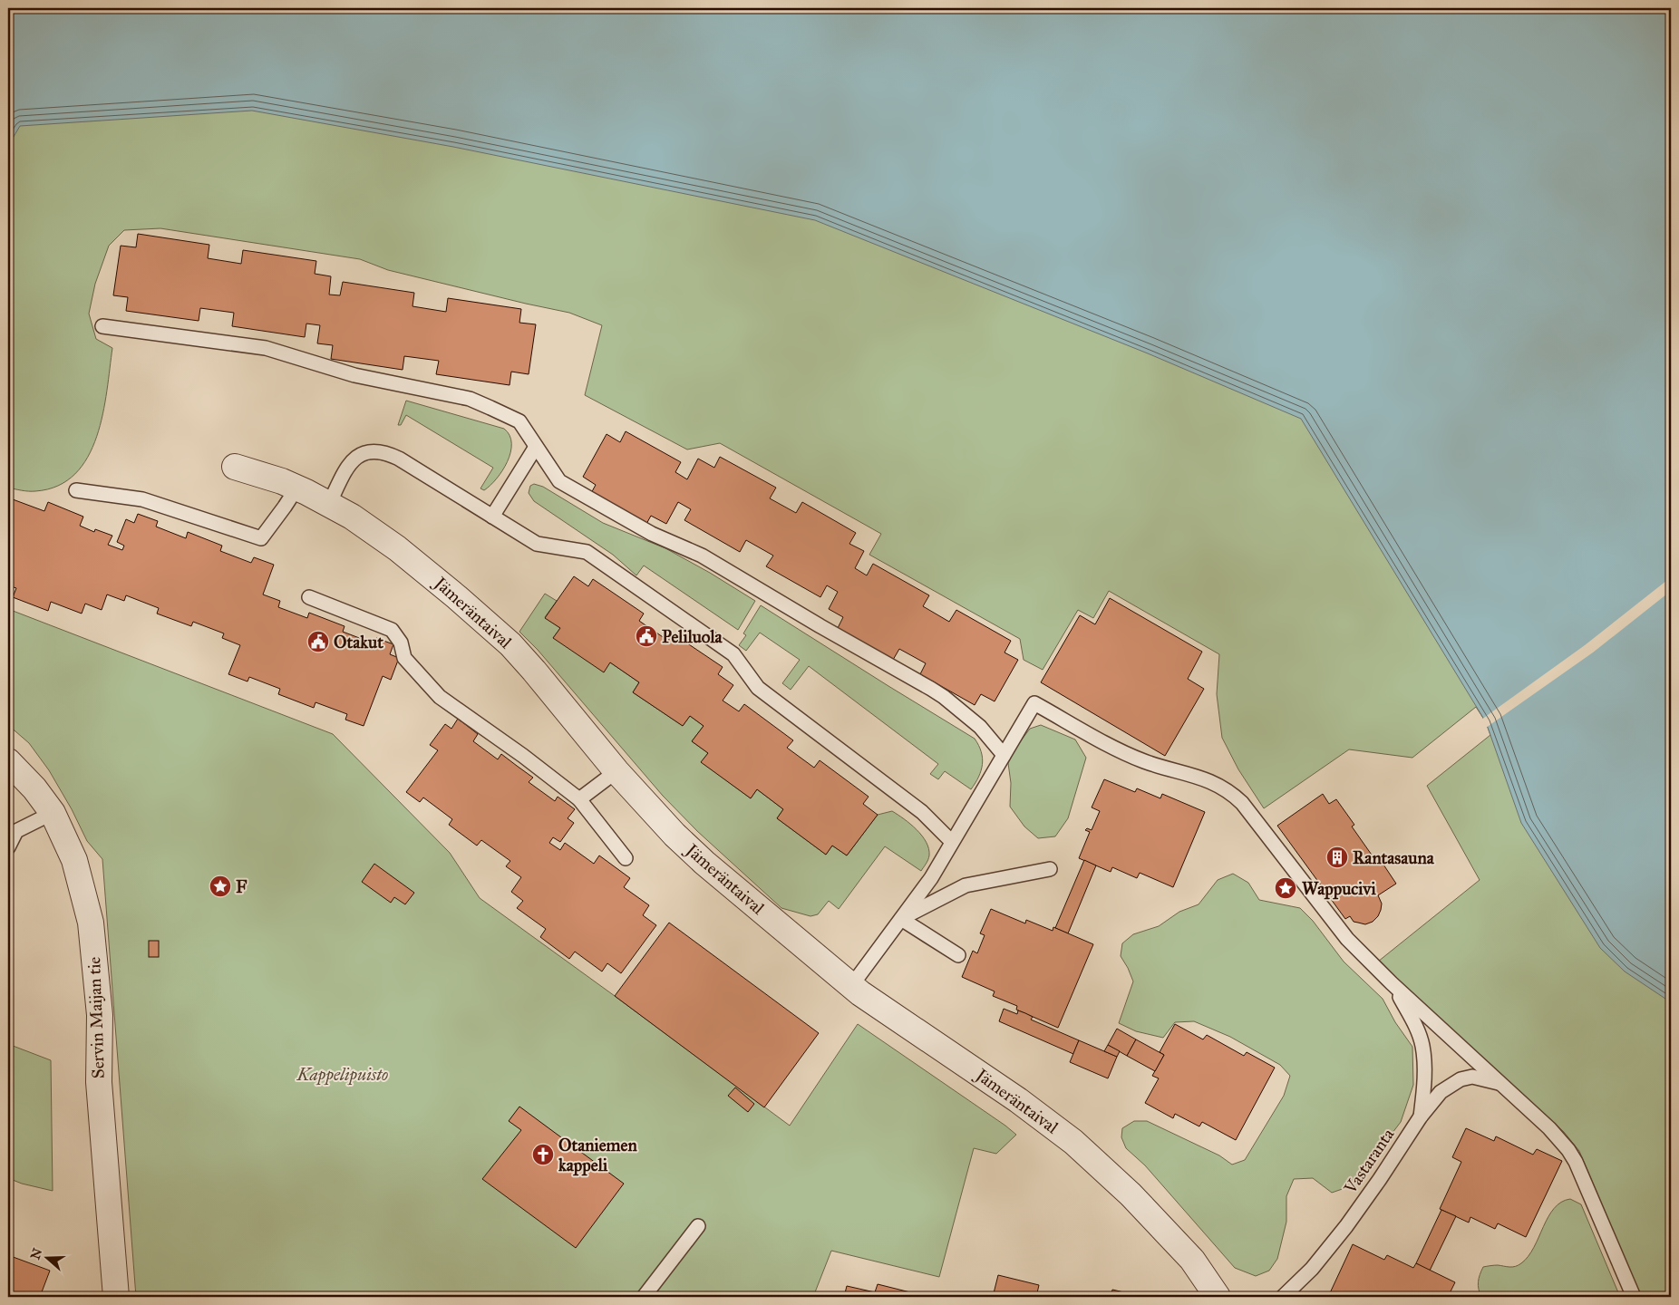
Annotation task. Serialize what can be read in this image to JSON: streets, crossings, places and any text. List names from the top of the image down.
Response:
{
  "streets": {
    "street": ["Jämeräntaival", "Servin Maijan tie"],
    "lane": ["Vastaranta"]
  },
  "parks": ["Kappelipuisto"],
  "places": {
    "public building": ["Peliluola", "Otakut"],
    "building": ["Rantasauna"],
    "place": ["F", "Wappucivi"],
    "church": ["Otaniemen kappeli"]
  },
  "north": "left"
}
